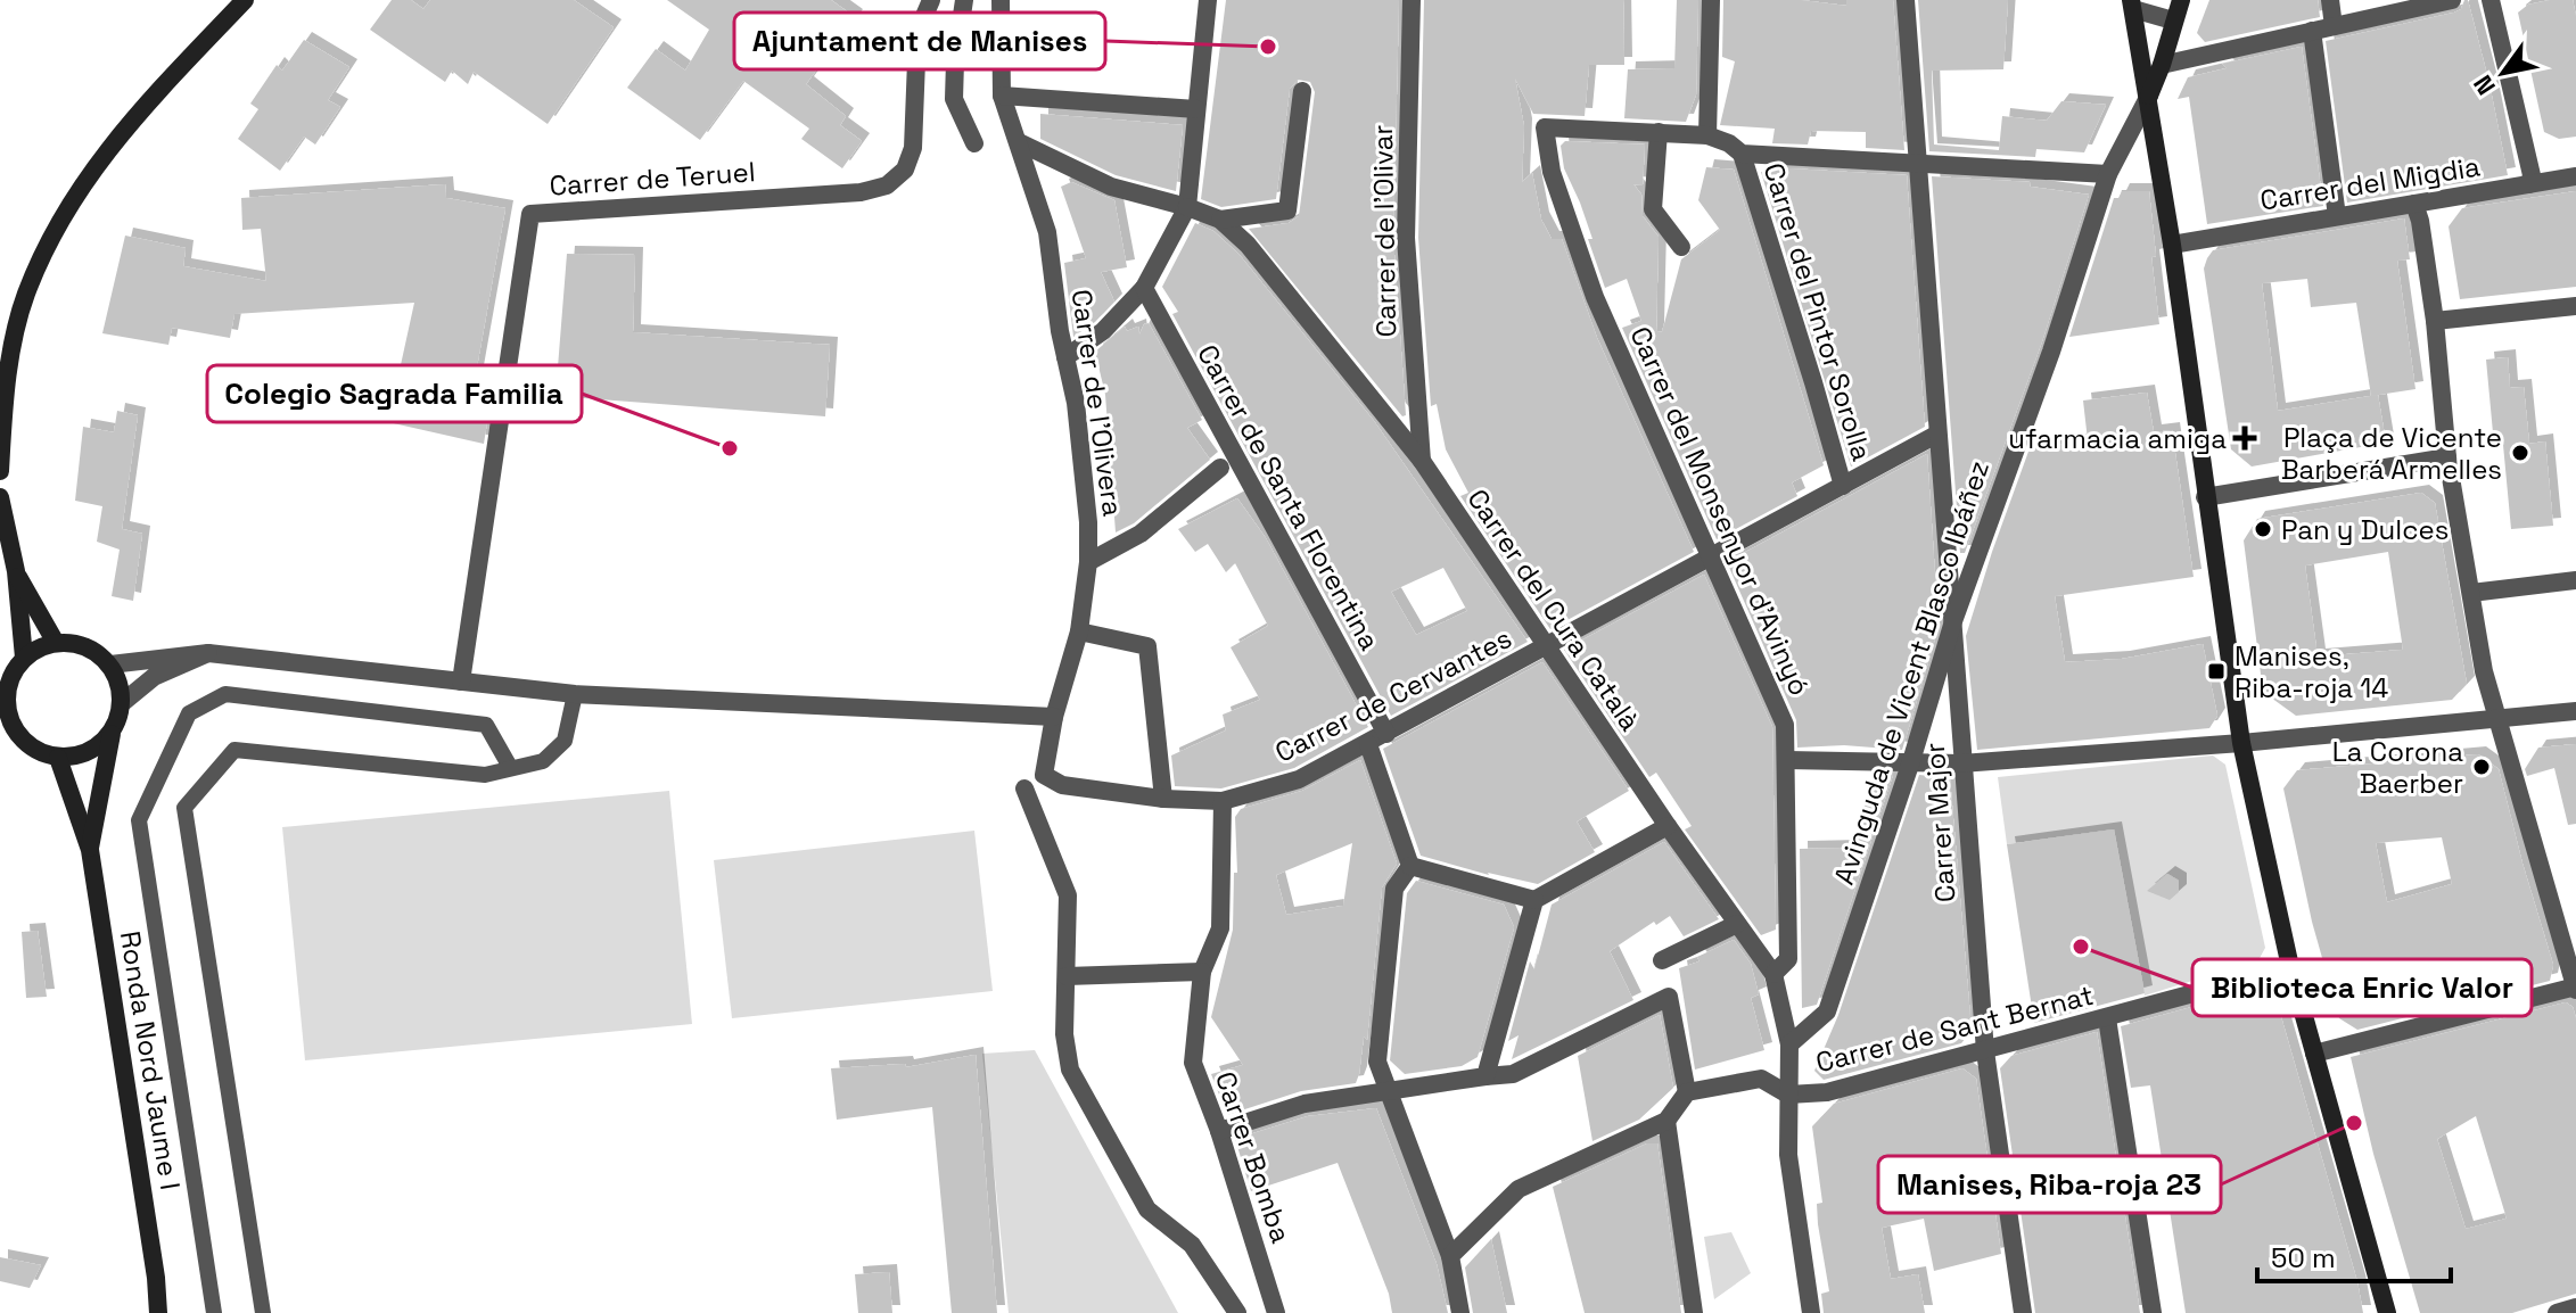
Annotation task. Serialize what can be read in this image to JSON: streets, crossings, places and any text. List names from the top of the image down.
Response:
{
  "streets": {
    "main road": ["Avinguda de Vicent Blasco Ibáñez", "Ronda Nord Jaume I"],
    "street": [
      "Carrer de Teruel",
      "Carrer del Migdia",
      "Carrer de l'Olivar",
      "Carrer del Pintor Sorolla",
      "Carrer de l'Olivera",
      "Carrer de Santa Florentina",
      "Carrer del Monsenyor d'Avinyó",
      "Carrer del Cura Català",
      "Carrer de Cervantes",
      "Carrer Major",
      "Carrer de Sant Bernat",
      "Carrer Bomba"
    ]
  },
  "crossings": [
    ["Carrer de l'Olivar", "Carrer del Cura Català"],
    ["Carrer del Pintor Sorolla", "Carrer de Cervantes"],
    ["Carrer de l'Olivera", "Carrer del Cura Català"],
    ["Carrer de l'Olivera", "Carrer de Cervantes"],
    ["Carrer de Santa Florentina", "Carrer de Cervantes"],
    ["Carrer del Monsenyor d'Avinyó", "Carrer del Cura Català"],
    ["Carrer del Monsenyor d'Avinyó", "Carrer de Cervantes"],
    ["Carrer del Cura Català", "Avinguda de Vicent Blasco Ibáñez"],
    ["Carrer del Cura Català", "Carrer de Cervantes"],
    ["Carrer del Cura Català", "Carrer de Sant Bernat"],
    ["Avinguda de Vicent Blasco Ibáñez", "Carrer Major"],
    ["Carrer de Cervantes", "Carrer Major"],
    ["Carrer de Cervantes", "Carrer Bomba"],
    ["Carrer Major", "Carrer de Sant Bernat"]
  ],
  "places": {
    "other": [
      "Ajuntament de Manises",
      "Colegio Sagrada Familia",
      "Plaça de Vicente Barberá Armelles",
      "Pan y Dulces",
      "La Corona Baerber",
      "Biblioteca Enric Valor",
      "Manises, Riba-roja 23"
    ],
    "health": ["ufarmacia amiga"],
    "transit": ["Manises, Riba-roja 14"]
  },
  "scale_bar": "50 m",
  "north": "bottom left"
}
